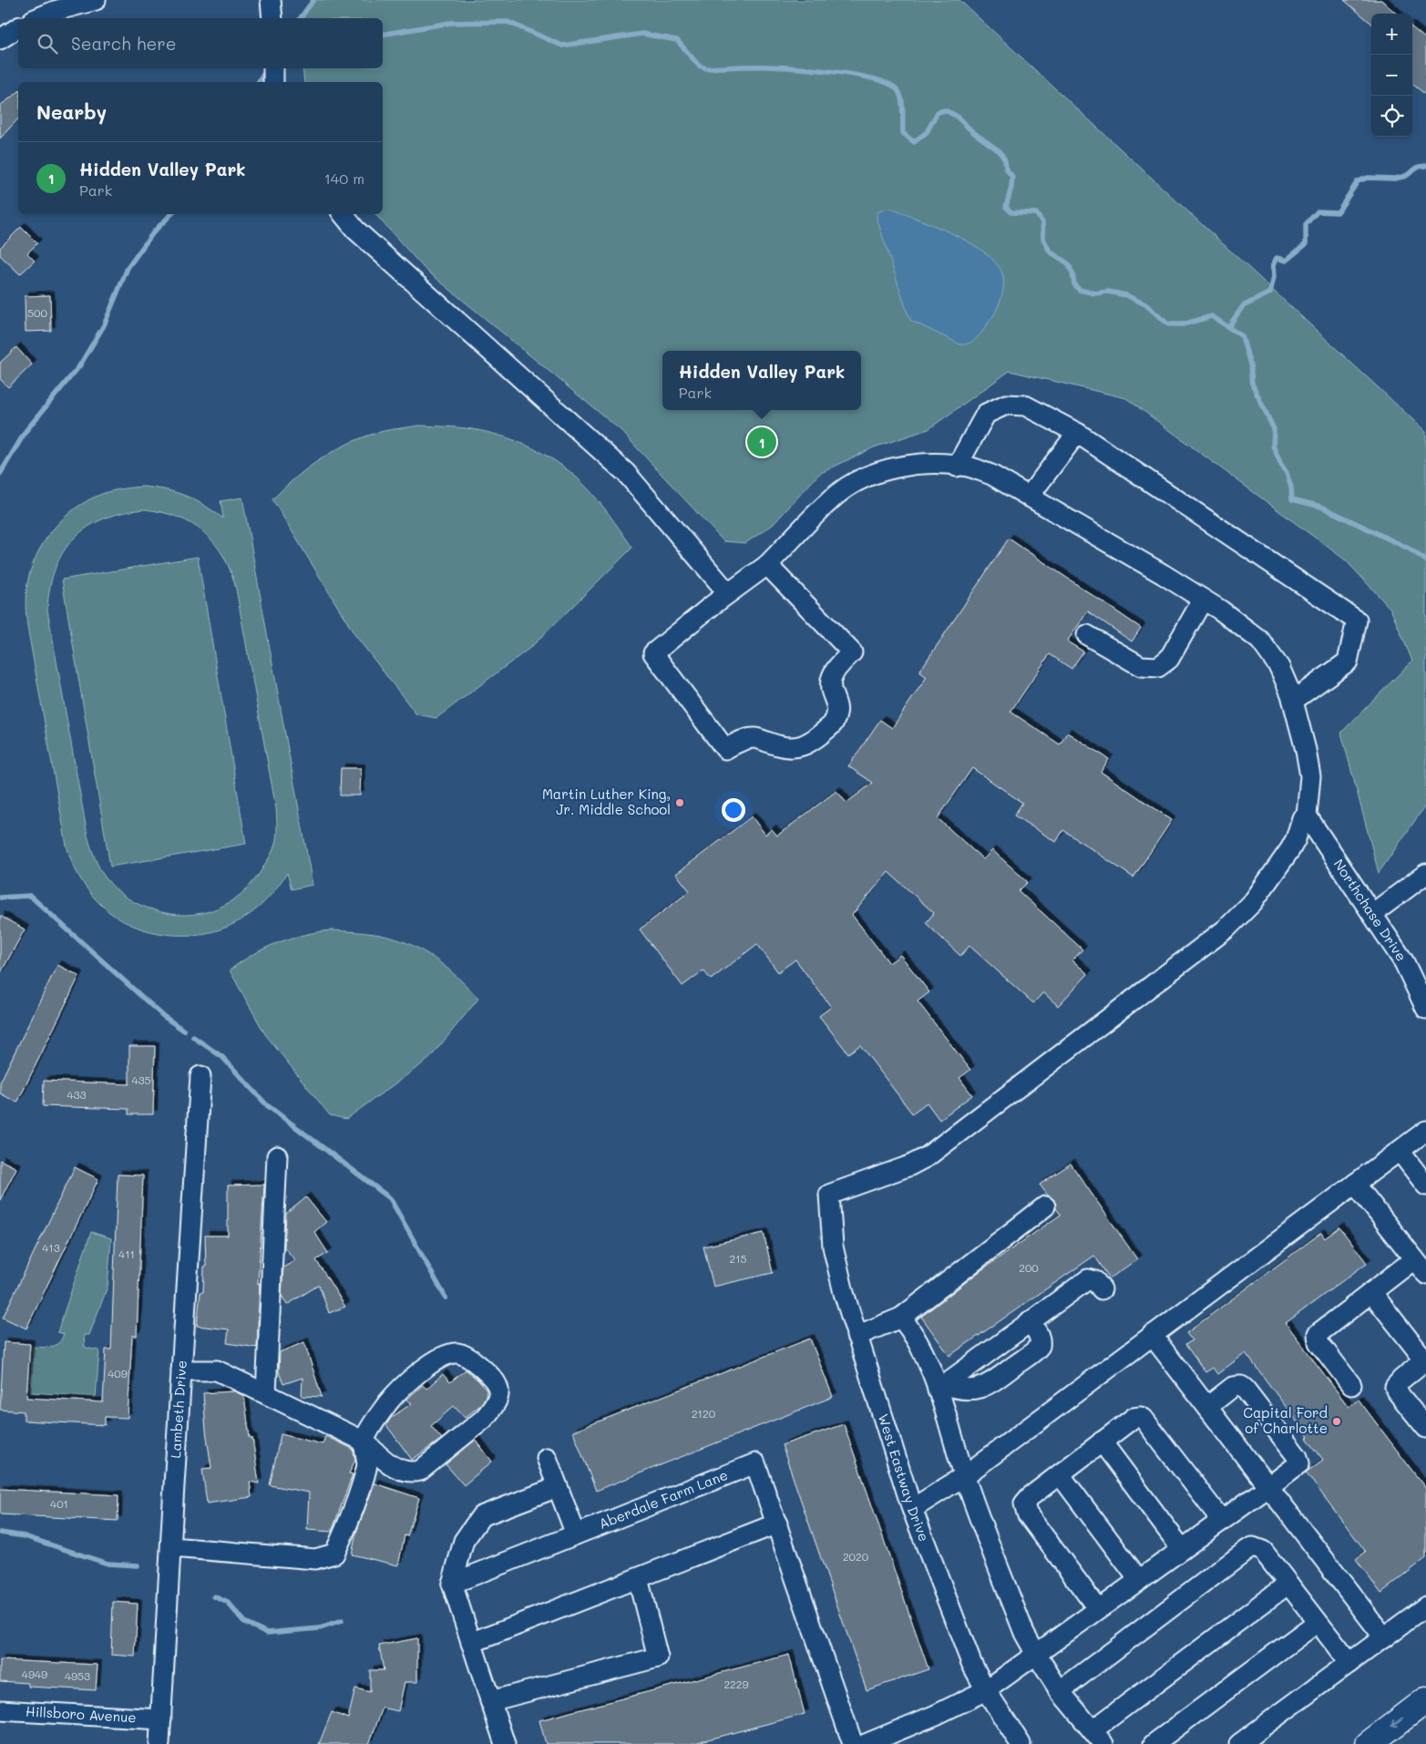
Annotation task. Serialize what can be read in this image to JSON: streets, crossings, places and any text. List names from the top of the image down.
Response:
{
  "streets": {
    "street": [
      "Northchase Drive",
      "Lambeth Drive",
      "West Eastway Drive",
      "Aberdale Farm Lane",
      "Hillsboro Avenue"
    ]
  },
  "crossings": [
    ["Northchase Drive", "West Eastway Drive"],
    ["Lambeth Drive", "Hillsboro Avenue"]
  ],
  "places": ["Martin Luther King, Jr. Middle School", "Capital Ford of Charlotte"],
  "house_numbers": [
    "500",
    "435",
    "433",
    "413",
    "411",
    "215",
    "200",
    "409",
    "2120",
    "401",
    "2020",
    "4949",
    "4953",
    "2229"
  ],
  "page": {
    "map_buttons": ["+", "−"],
    "search": "Search here",
    "heading": "Nearby",
    "list": [
      {
        "mark": "1",
        "name": "Hidden Valley Park",
        "note": "Park",
        "value": "140 m"
      }
    ],
    "popup": ["Hidden Valley Park", "Park"],
    "pins": "1"
  }
}
